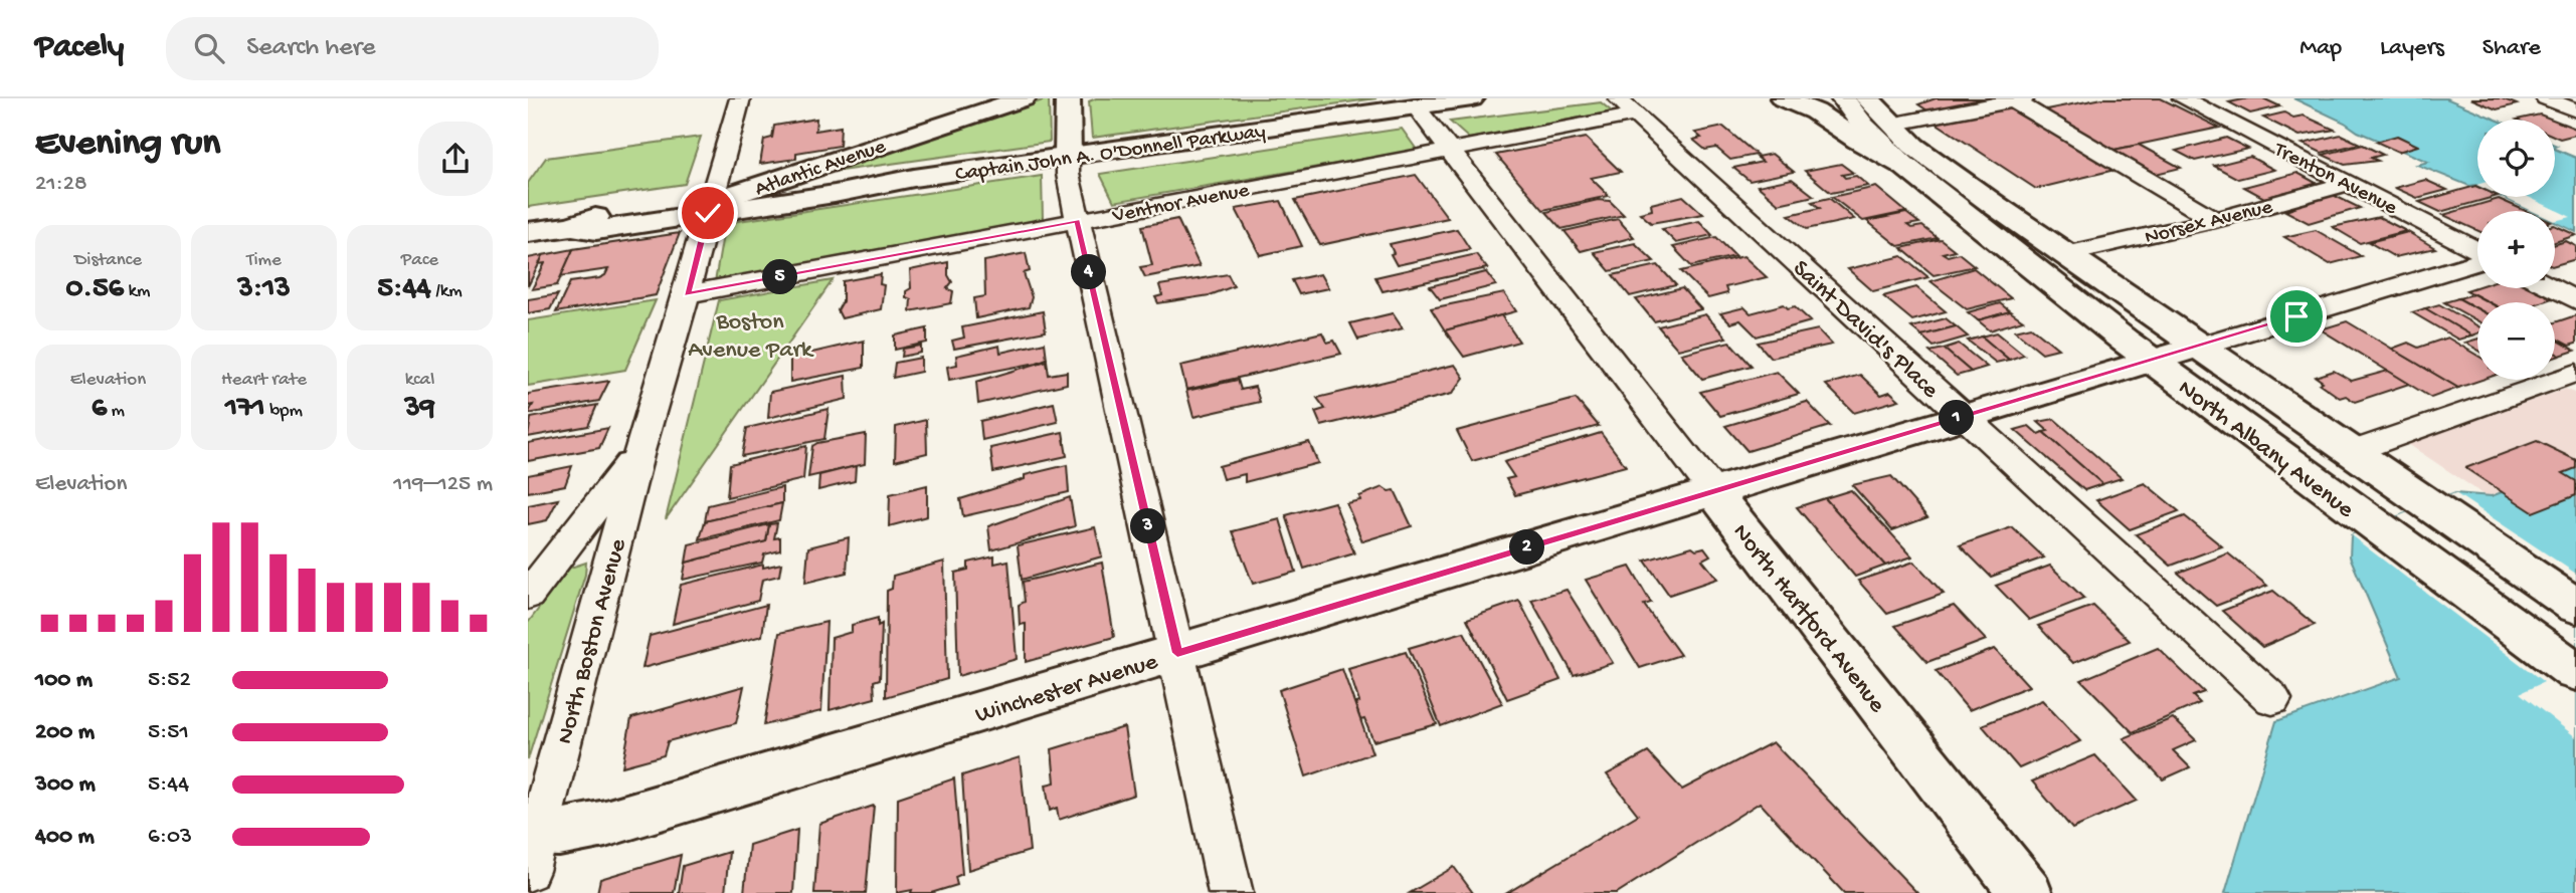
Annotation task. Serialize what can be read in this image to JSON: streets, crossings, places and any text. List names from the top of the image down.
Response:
{
  "streets": {
    "main road": [
      "Captain John A. O'Donnell Parkway",
      "Atlantic Avenue",
      "North Albany Avenue",
      "North Hartford Avenue",
      "Winchester Avenue"
    ],
    "street": [
      "Trenton Avenue",
      "Ventnor Avenue",
      "Norsex Avenue",
      "Saint David's Place",
      "North Boston Avenue"
    ]
  },
  "crossings": [
    ["Captain John A. O'Donnell Parkway", "Atlantic Avenue"],
    ["Captain John A. O'Donnell Parkway", "North Hartford Avenue"],
    ["Captain John A. O'Donnell Parkway", "North Boston Avenue"],
    ["Atlantic Avenue", "North Boston Avenue"],
    ["Trenton Avenue", "Norsex Avenue"],
    ["Ventnor Avenue", "Saint David's Place"],
    ["Ventnor Avenue", "North Hartford Avenue"],
    ["Ventnor Avenue", "North Boston Avenue"],
    ["Norsex Avenue", "North Albany Avenue"],
    ["Saint David's Place", "Winchester Avenue"],
    ["North Albany Avenue", "Winchester Avenue"],
    ["North Hartford Avenue", "Winchester Avenue"],
    ["North Boston Avenue", "Winchester Avenue"]
  ],
  "parks": ["Boston Avenue Park"],
  "page": {
    "header": "Pacely",
    "search": "Search here",
    "nav": ["Map", "Layers", "Share"],
    "heading": ["Evening run", "21:28"],
    "map_buttons": ["+", "−"],
    "stats": [
      ["Distance", "0.56 km"],
      ["Time", "3:13"],
      ["Pace", "5:44 /km"],
      ["Elevation", "6 m"],
      ["Heart rate", "171 bpm"],
      ["kcal", "39"]
    ],
    "pins": [
      "4",
      "5",
      "1",
      "3",
      "2"
    ],
    "chart": ["Elevation", "119–125 m"],
    "list": [
      {
        "name": "100 m",
        "note": "5:52"
      },
      {
        "name": "200 m",
        "note": "5:51"
      },
      {
        "name": "300 m",
        "note": "5:44"
      },
      {
        "name": "400 m",
        "note": "6:03"
      }
    ]
  }
}
